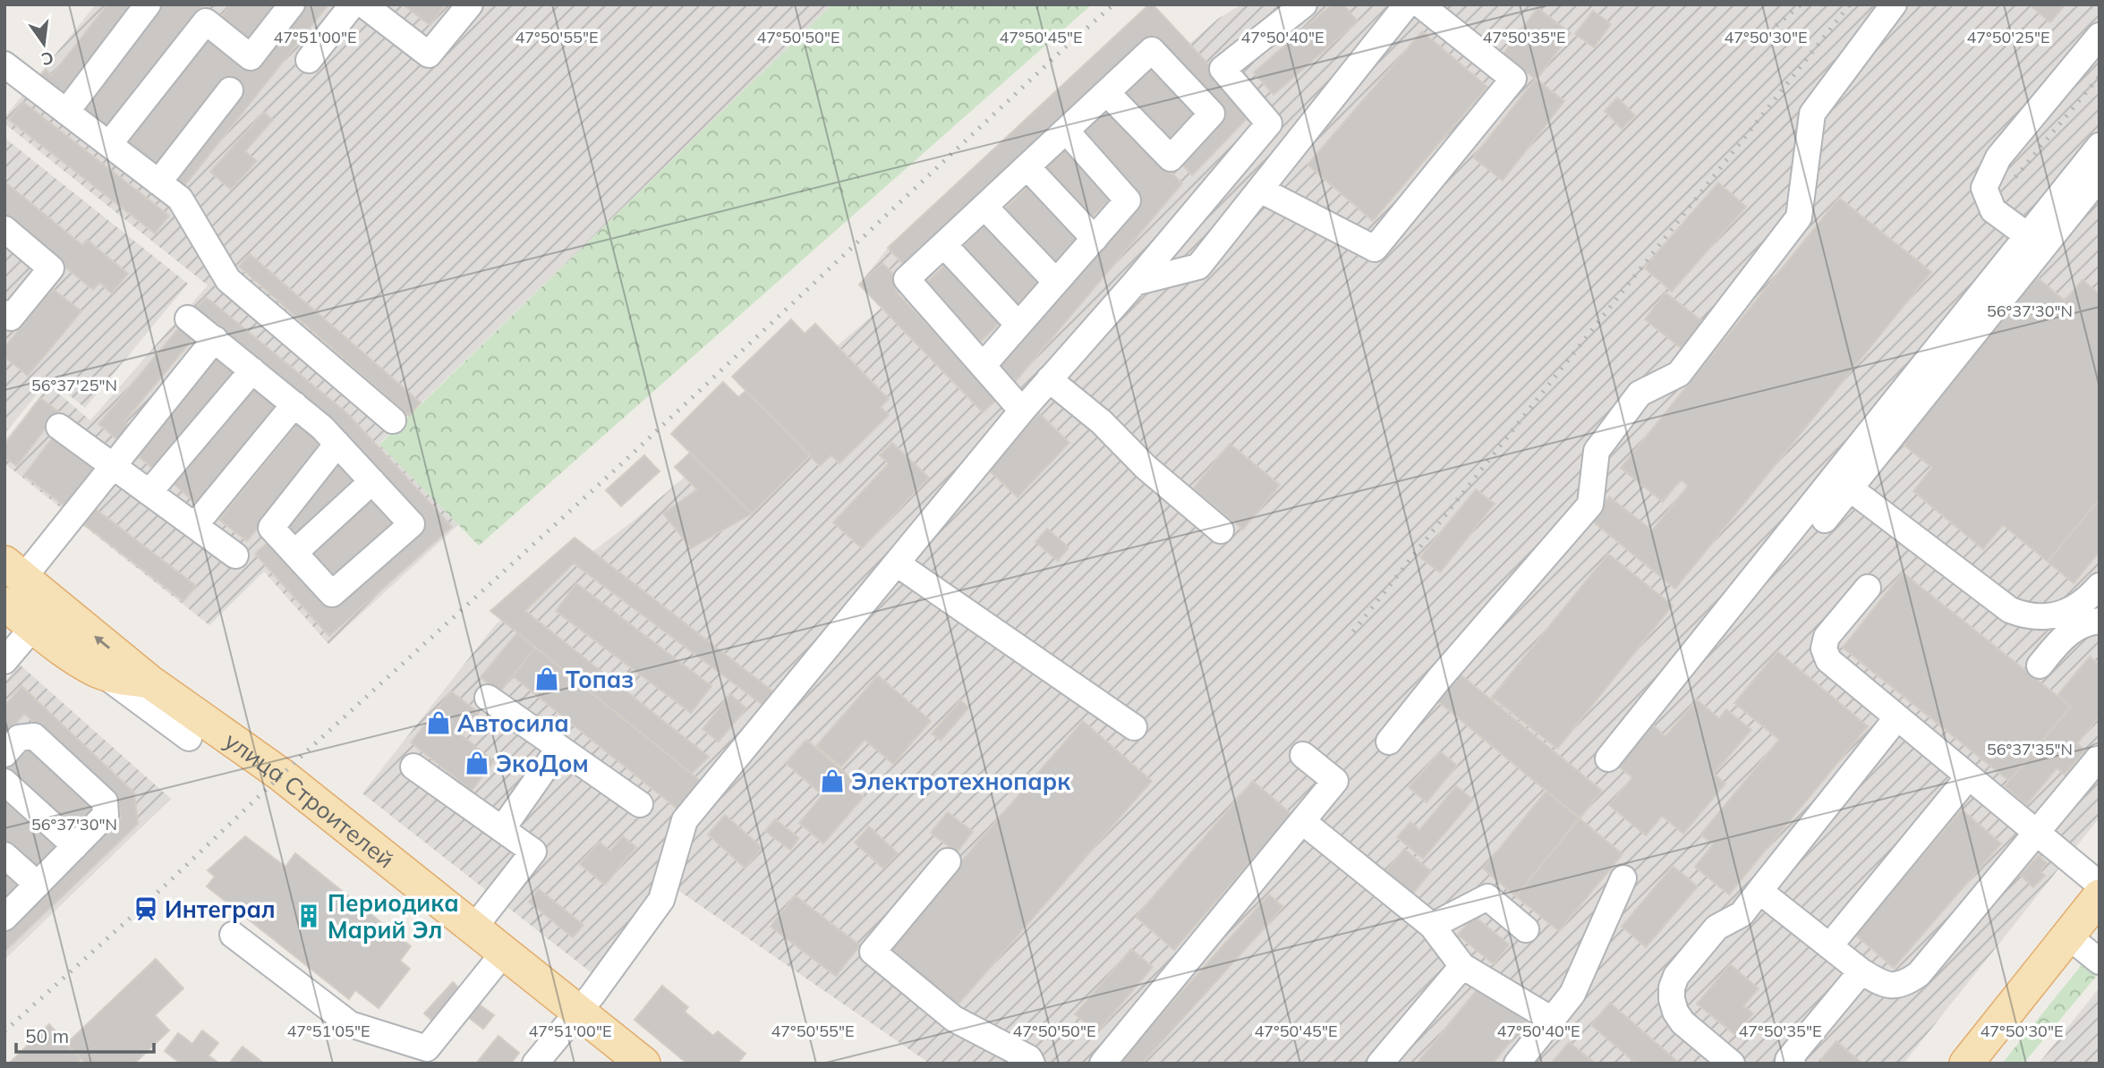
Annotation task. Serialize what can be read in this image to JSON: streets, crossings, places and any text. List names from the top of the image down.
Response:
{
  "streets": {
    "main road": ["улица Строителей"]
  },
  "places": {
    "shop": [
      "Топаз",
      "Автосила",
      "ЭкоДом",
      "Электротехнопарк"
    ],
    "station": ["Интеграл"],
    "building": ["Периодика Марий Эл"]
  },
  "scale_bar": "50 m",
  "north": "bottom",
  "coordinates": [
    "47°50'25\"E",
    "47°51'00\"E",
    "47°50'55\"E",
    "47°50'50\"E",
    "47°50'45\"E",
    "47°50'40\"E",
    "47°50'35\"E",
    "47°50'30\"E",
    "56°37'30\"N",
    "56°37'25\"N",
    "56°37'35\"N",
    "47°51'05\"E"
  ]
}
